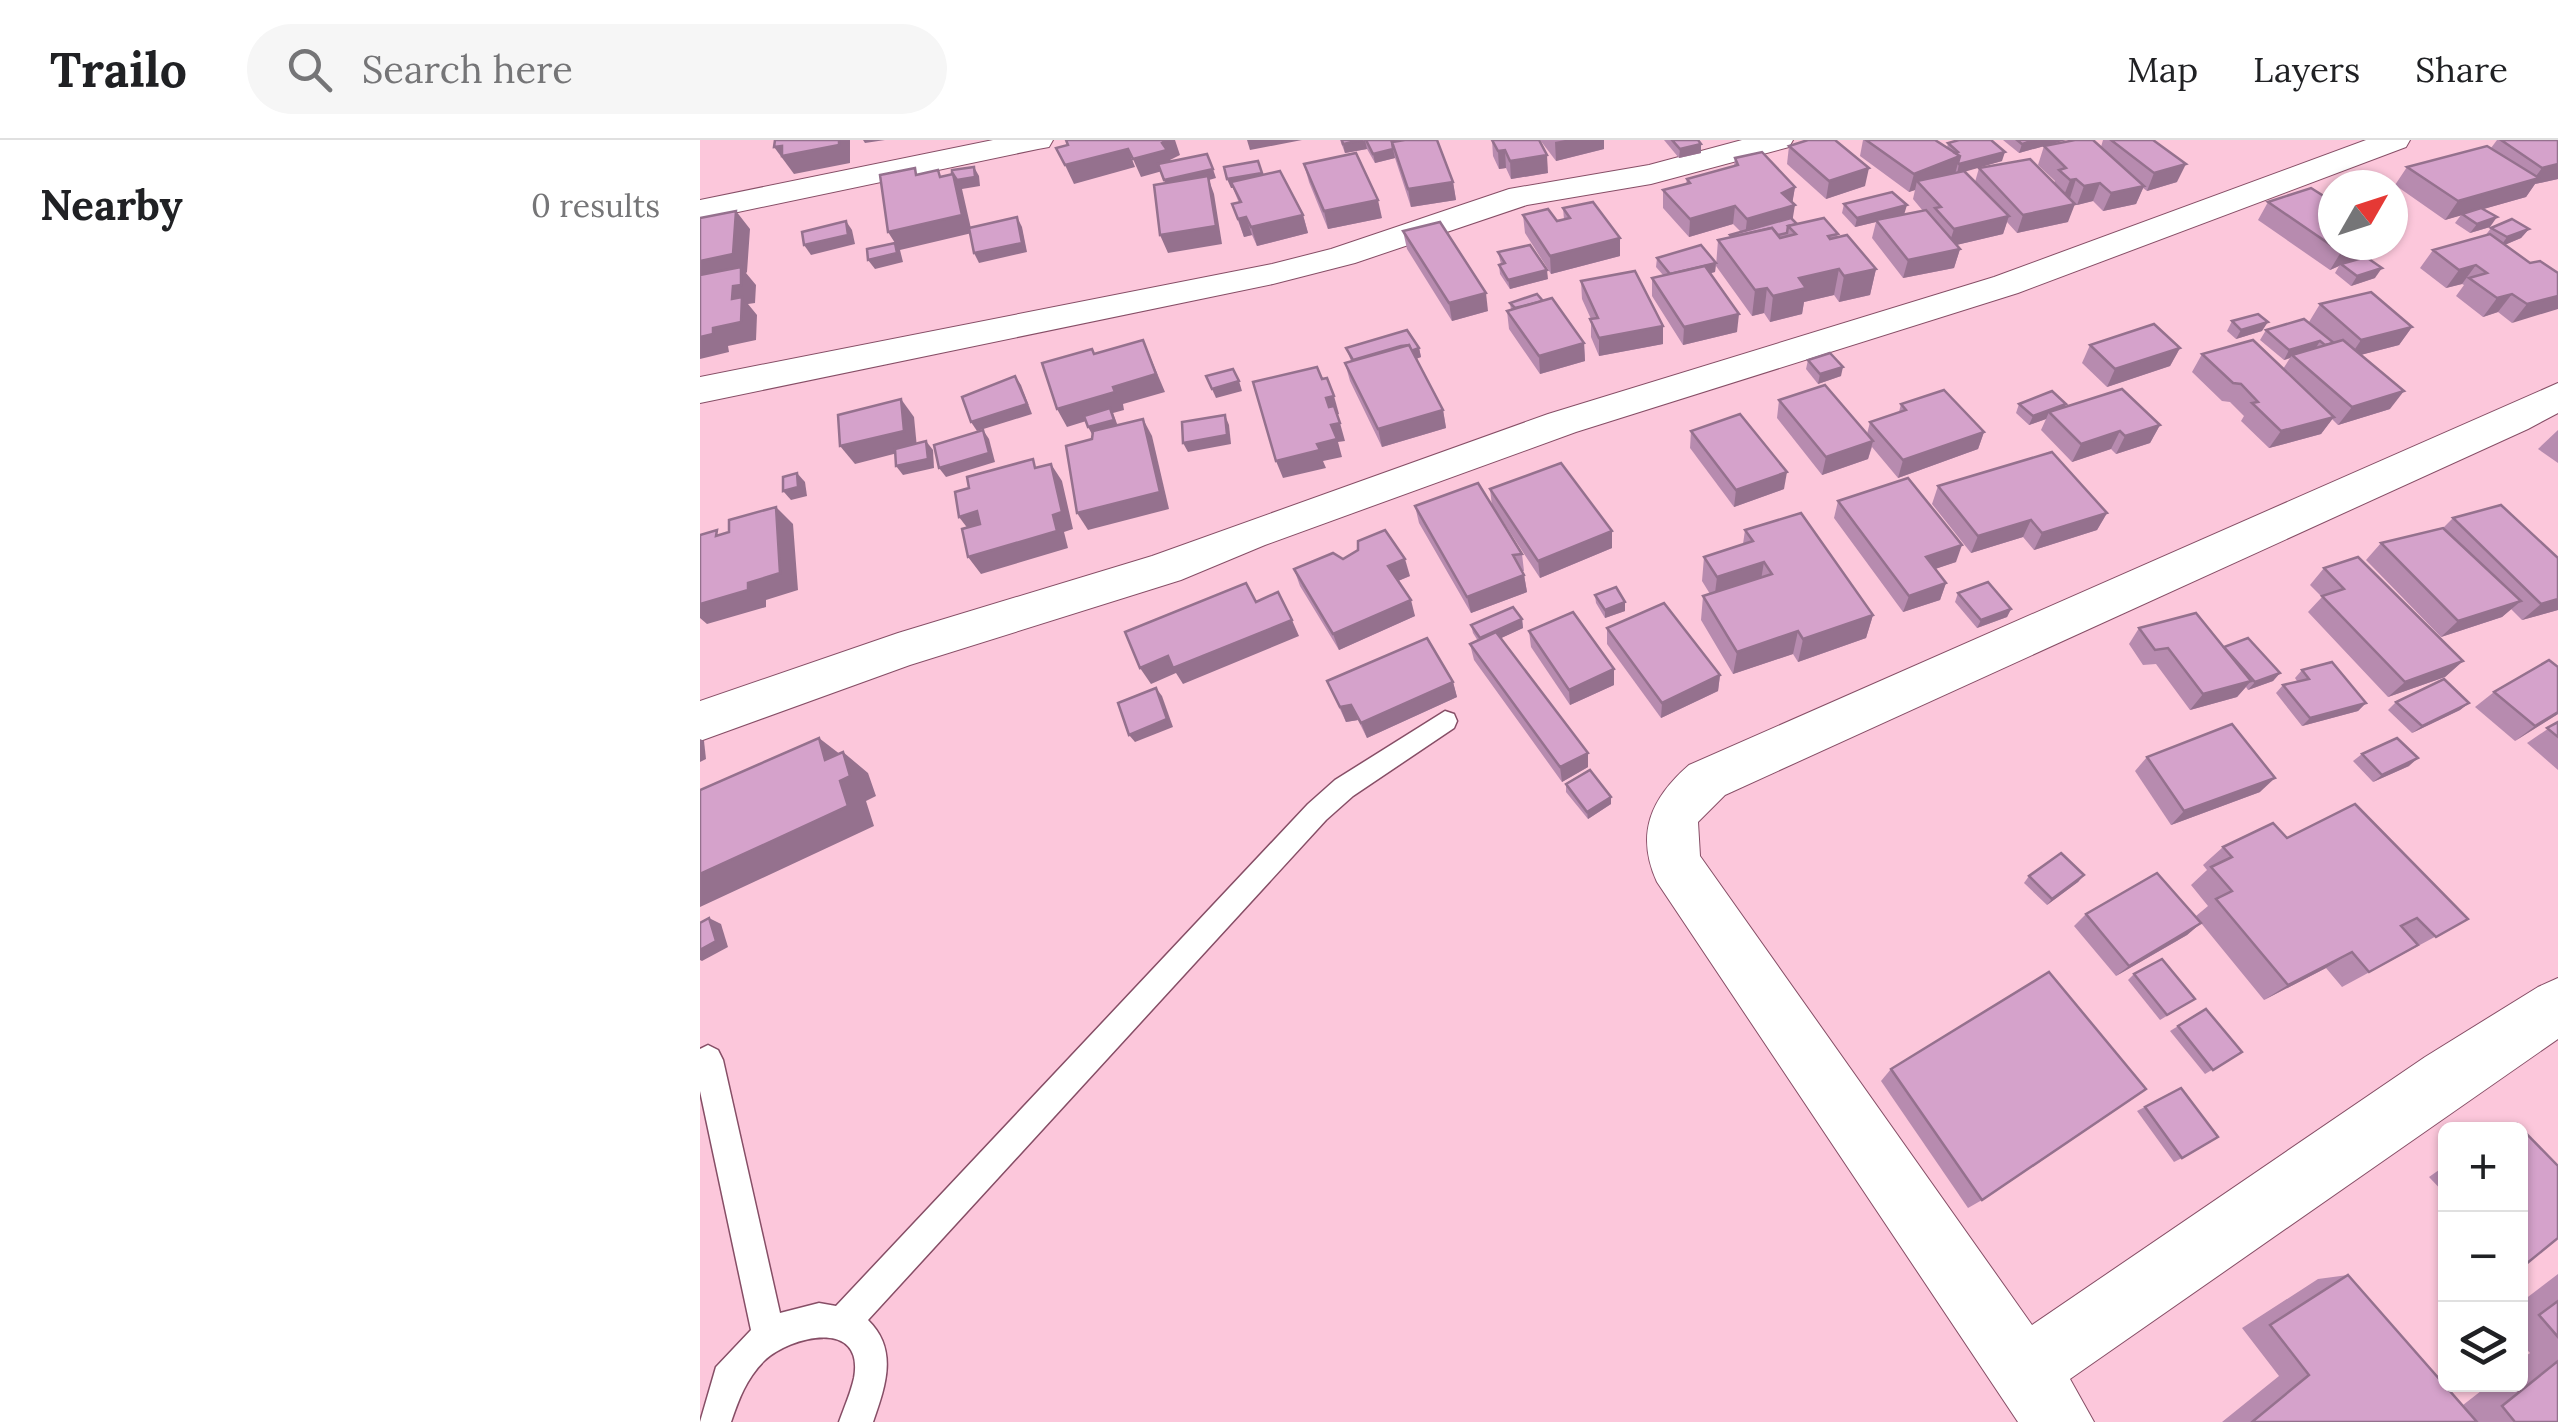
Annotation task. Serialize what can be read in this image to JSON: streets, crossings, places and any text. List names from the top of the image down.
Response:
{
  "north": "top right",
  "page": {
    "header": "Trailo",
    "search": "Search here",
    "nav": ["Map", "Layers", "Share"],
    "heading": ["Nearby", "0 results"],
    "map_buttons": ["+", "−"]
  }
}
